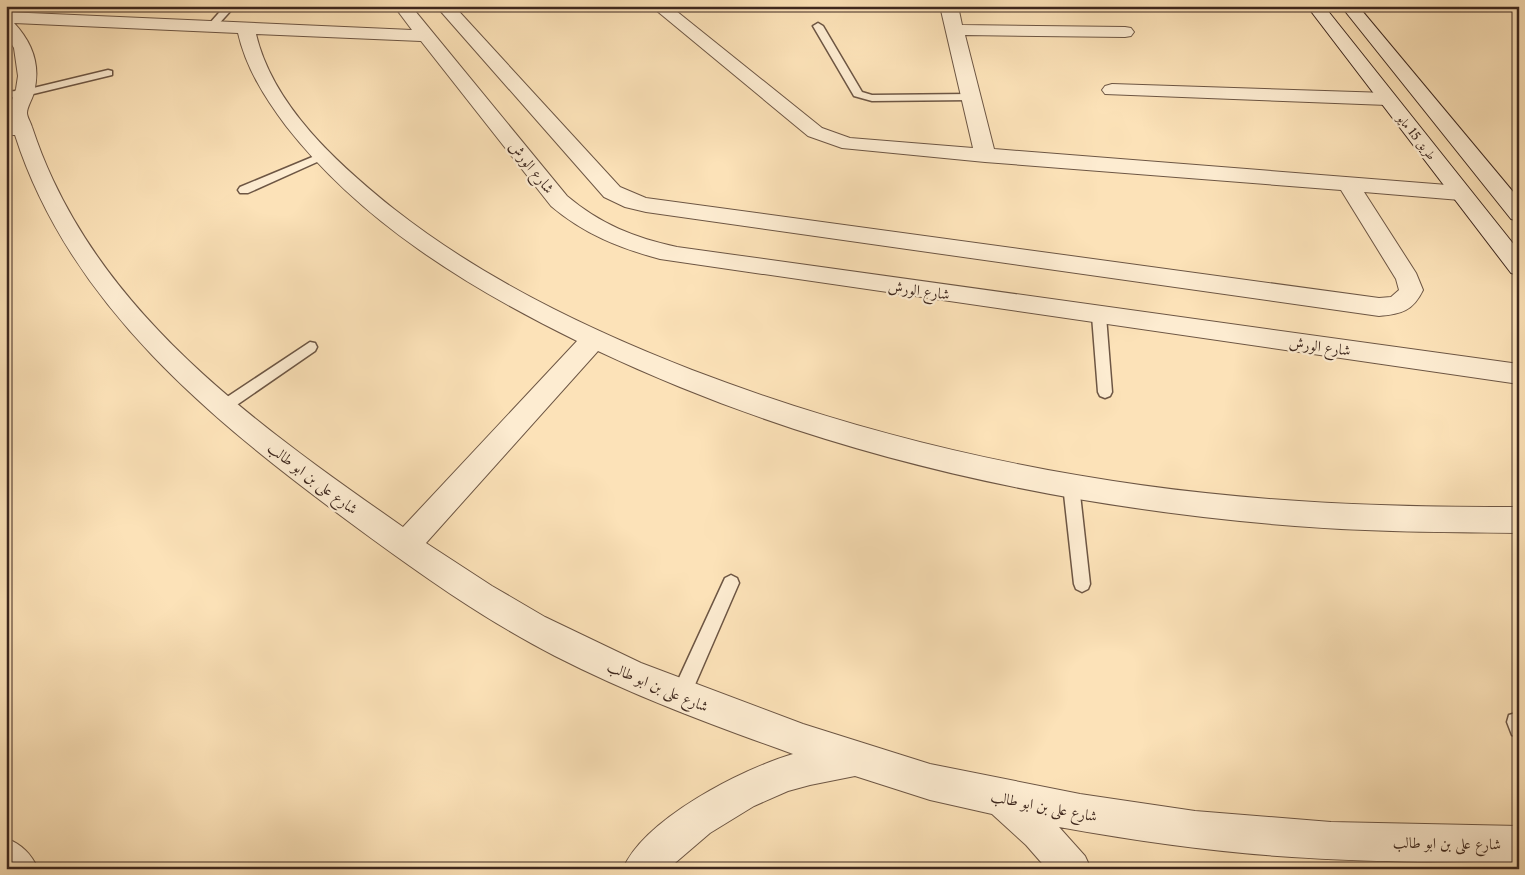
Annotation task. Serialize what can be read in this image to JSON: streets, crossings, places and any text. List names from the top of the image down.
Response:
{
  "streets": {
    "street": ["طريق 15 مايو", "شارع الورش", "شارع على بن ابو طالب"]
  }
}
